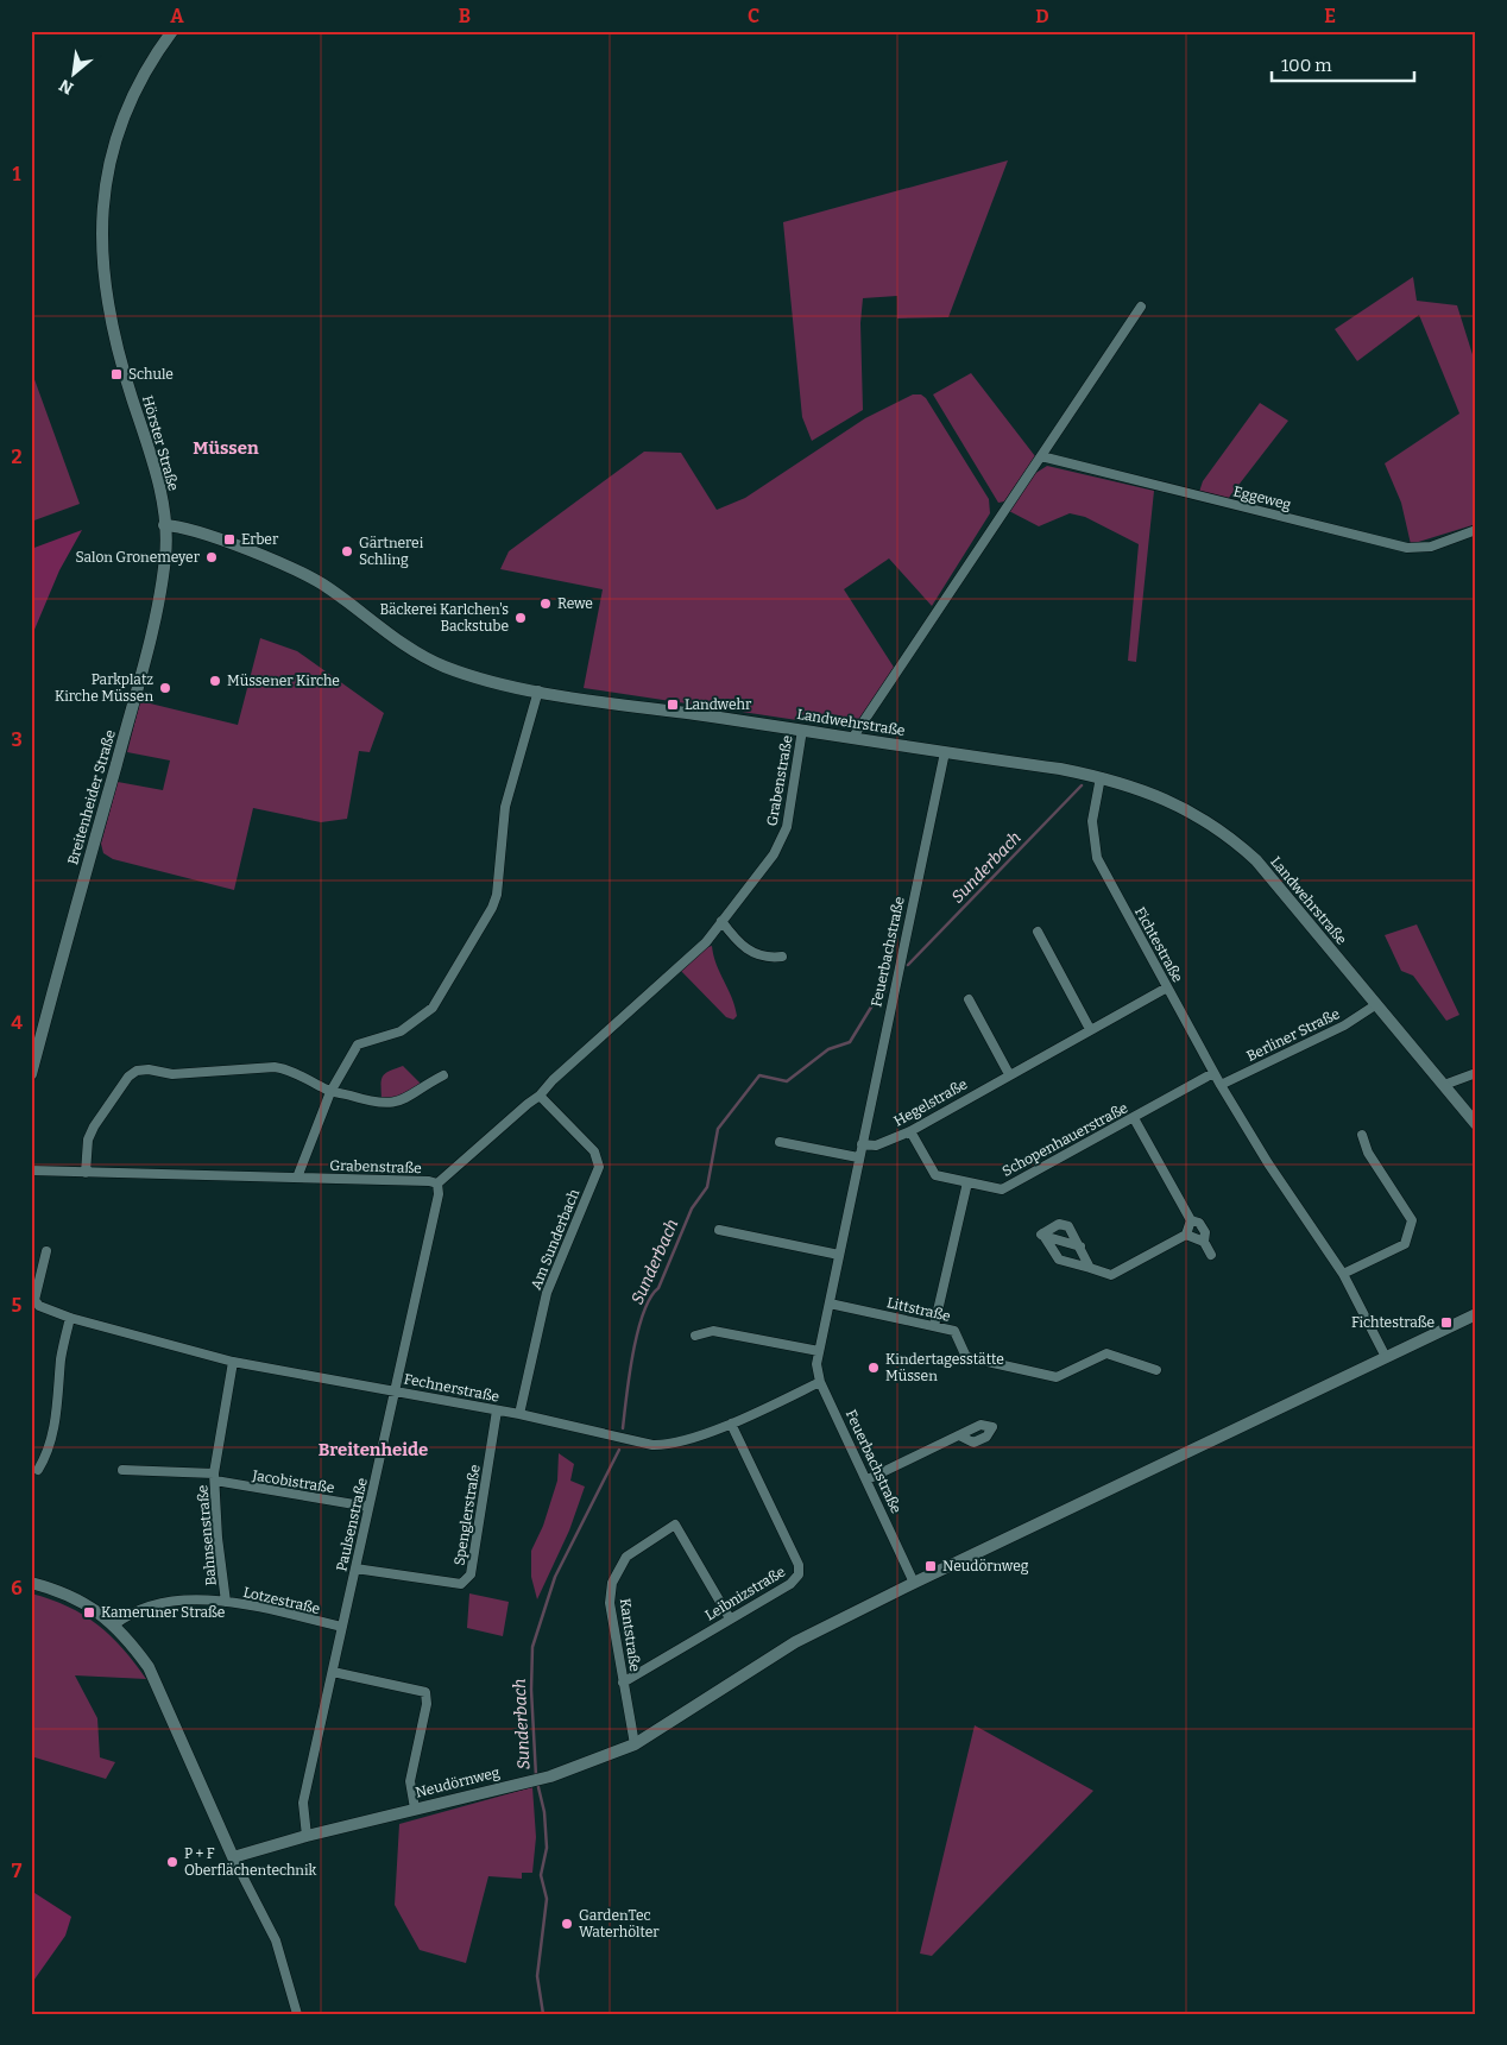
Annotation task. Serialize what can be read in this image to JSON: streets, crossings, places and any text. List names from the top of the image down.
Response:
{
  "streets": {
    "street": [
      "Hörster Straße",
      "Eggeweg",
      "Landwehrstraße",
      "Grabenstraße",
      "Breitenheider Straße",
      "Fichtestraße",
      "Feuerbachstraße",
      "Berliner Straße",
      "Hegelstraße",
      "Schopenhauerstraße",
      "Am Sunderbach",
      "Littstraße",
      "Fechnerstraße",
      "Jacobistraße",
      "Spenglerstraße",
      "Paulsenstraße",
      "Bahnsenstraße",
      "Leibnizstraße",
      "Lotzestraße",
      "Kantstraße",
      "Neudörnweg"
    ]
  },
  "crossings": [
    ["Hörster Straße", "Landwehrstraße"],
    ["Hörster Straße", "Breitenheider Straße"],
    ["Landwehrstraße", "Grabenstraße"],
    ["Landwehrstraße", "Breitenheider Straße"],
    ["Landwehrstraße", "Fichtestraße"],
    ["Landwehrstraße", "Feuerbachstraße"],
    ["Landwehrstraße", "Berliner Straße"],
    ["Grabenstraße", "Am Sunderbach"],
    ["Grabenstraße", "Paulsenstraße"],
    ["Fichtestraße", "Berliner Straße"],
    ["Fichtestraße", "Hegelstraße"],
    ["Fichtestraße", "Schopenhauerstraße"],
    ["Fichtestraße", "Neudörnweg"],
    ["Feuerbachstraße", "Hegelstraße"],
    ["Feuerbachstraße", "Littstraße"],
    ["Feuerbachstraße", "Fechnerstraße"],
    ["Feuerbachstraße", "Neudörnweg"],
    ["Hegelstraße", "Schopenhauerstraße"],
    ["Am Sunderbach", "Fechnerstraße"],
    ["Fechnerstraße", "Spenglerstraße"],
    ["Fechnerstraße", "Paulsenstraße"],
    ["Fechnerstraße", "Bahnsenstraße"],
    ["Fechnerstraße", "Leibnizstraße"],
    ["Jacobistraße", "Paulsenstraße"],
    ["Jacobistraße", "Bahnsenstraße"],
    ["Spenglerstraße", "Paulsenstraße"],
    ["Paulsenstraße", "Lotzestraße"],
    ["Paulsenstraße", "Neudörnweg"],
    ["Bahnsenstraße", "Lotzestraße"],
    ["Leibnizstraße", "Kantstraße"],
    ["Kantstraße", "Neudörnweg"]
  ],
  "districts": ["Müssen", "Breitenheide"],
  "water": ["Sunderbach"],
  "places": {
    "transit": [
      "Schule",
      "Erber",
      "Landwehr",
      "Fichtestraße",
      "Neudörnweg",
      "Kameruner Straße"
    ],
    "other": [
      "Gärtnerei Schling",
      "Salon Gronemeyer",
      "Rewe",
      "Bäckerei Karlchen's Backstube",
      "Müssener Kirche",
      "Parkplatz Kirche Müssen",
      "Kindertagesstätte Müssen",
      "P + F Oberflächentechnik",
      "GardenTec Waterhölter"
    ]
  },
  "scale_bar": "100 m",
  "north": "bottom left",
  "grid": {
    "columns": [
      "A",
      "B",
      "C",
      "D",
      "E"
    ],
    "rows": [
      "1",
      "2",
      "3",
      "4",
      "5",
      "6",
      "7"
    ]
  }
}
